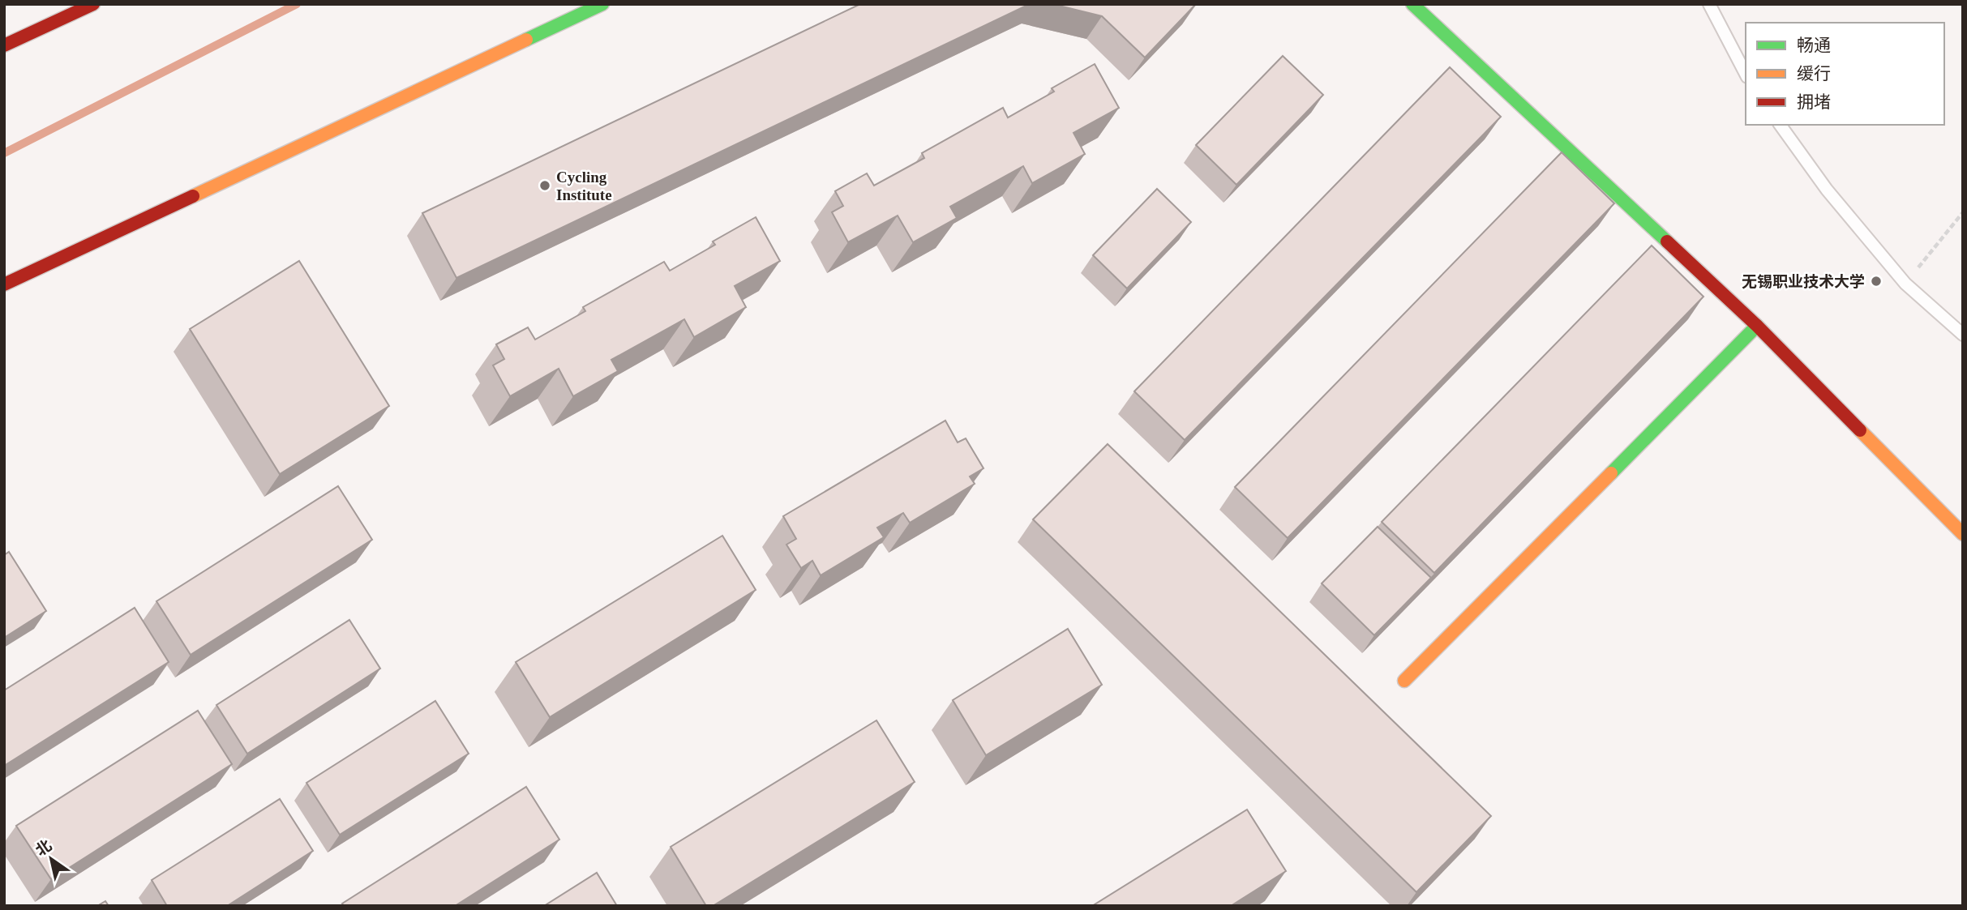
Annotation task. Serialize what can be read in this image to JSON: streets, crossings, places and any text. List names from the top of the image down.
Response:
{
  "places": ["Cycling Institute", "无锡职业技术大学"],
  "legend": ["畅通", "缓行", "拥堵"],
  "north": "top left"
}
